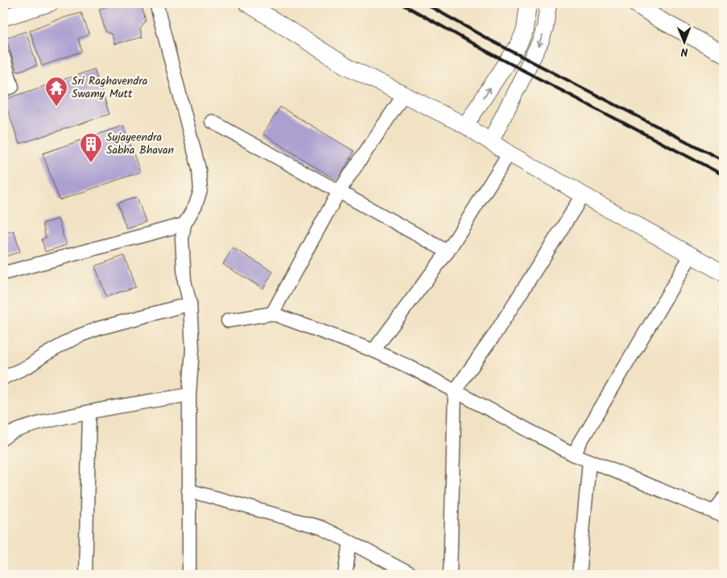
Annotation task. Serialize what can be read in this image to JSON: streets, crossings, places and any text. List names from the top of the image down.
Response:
{
  "places": {
    "temple": ["Sri Raghavendra Swamy Mutt"],
    "building": ["Sujayeendra Sabha Bhavan"]
  },
  "north": "bottom"
}
